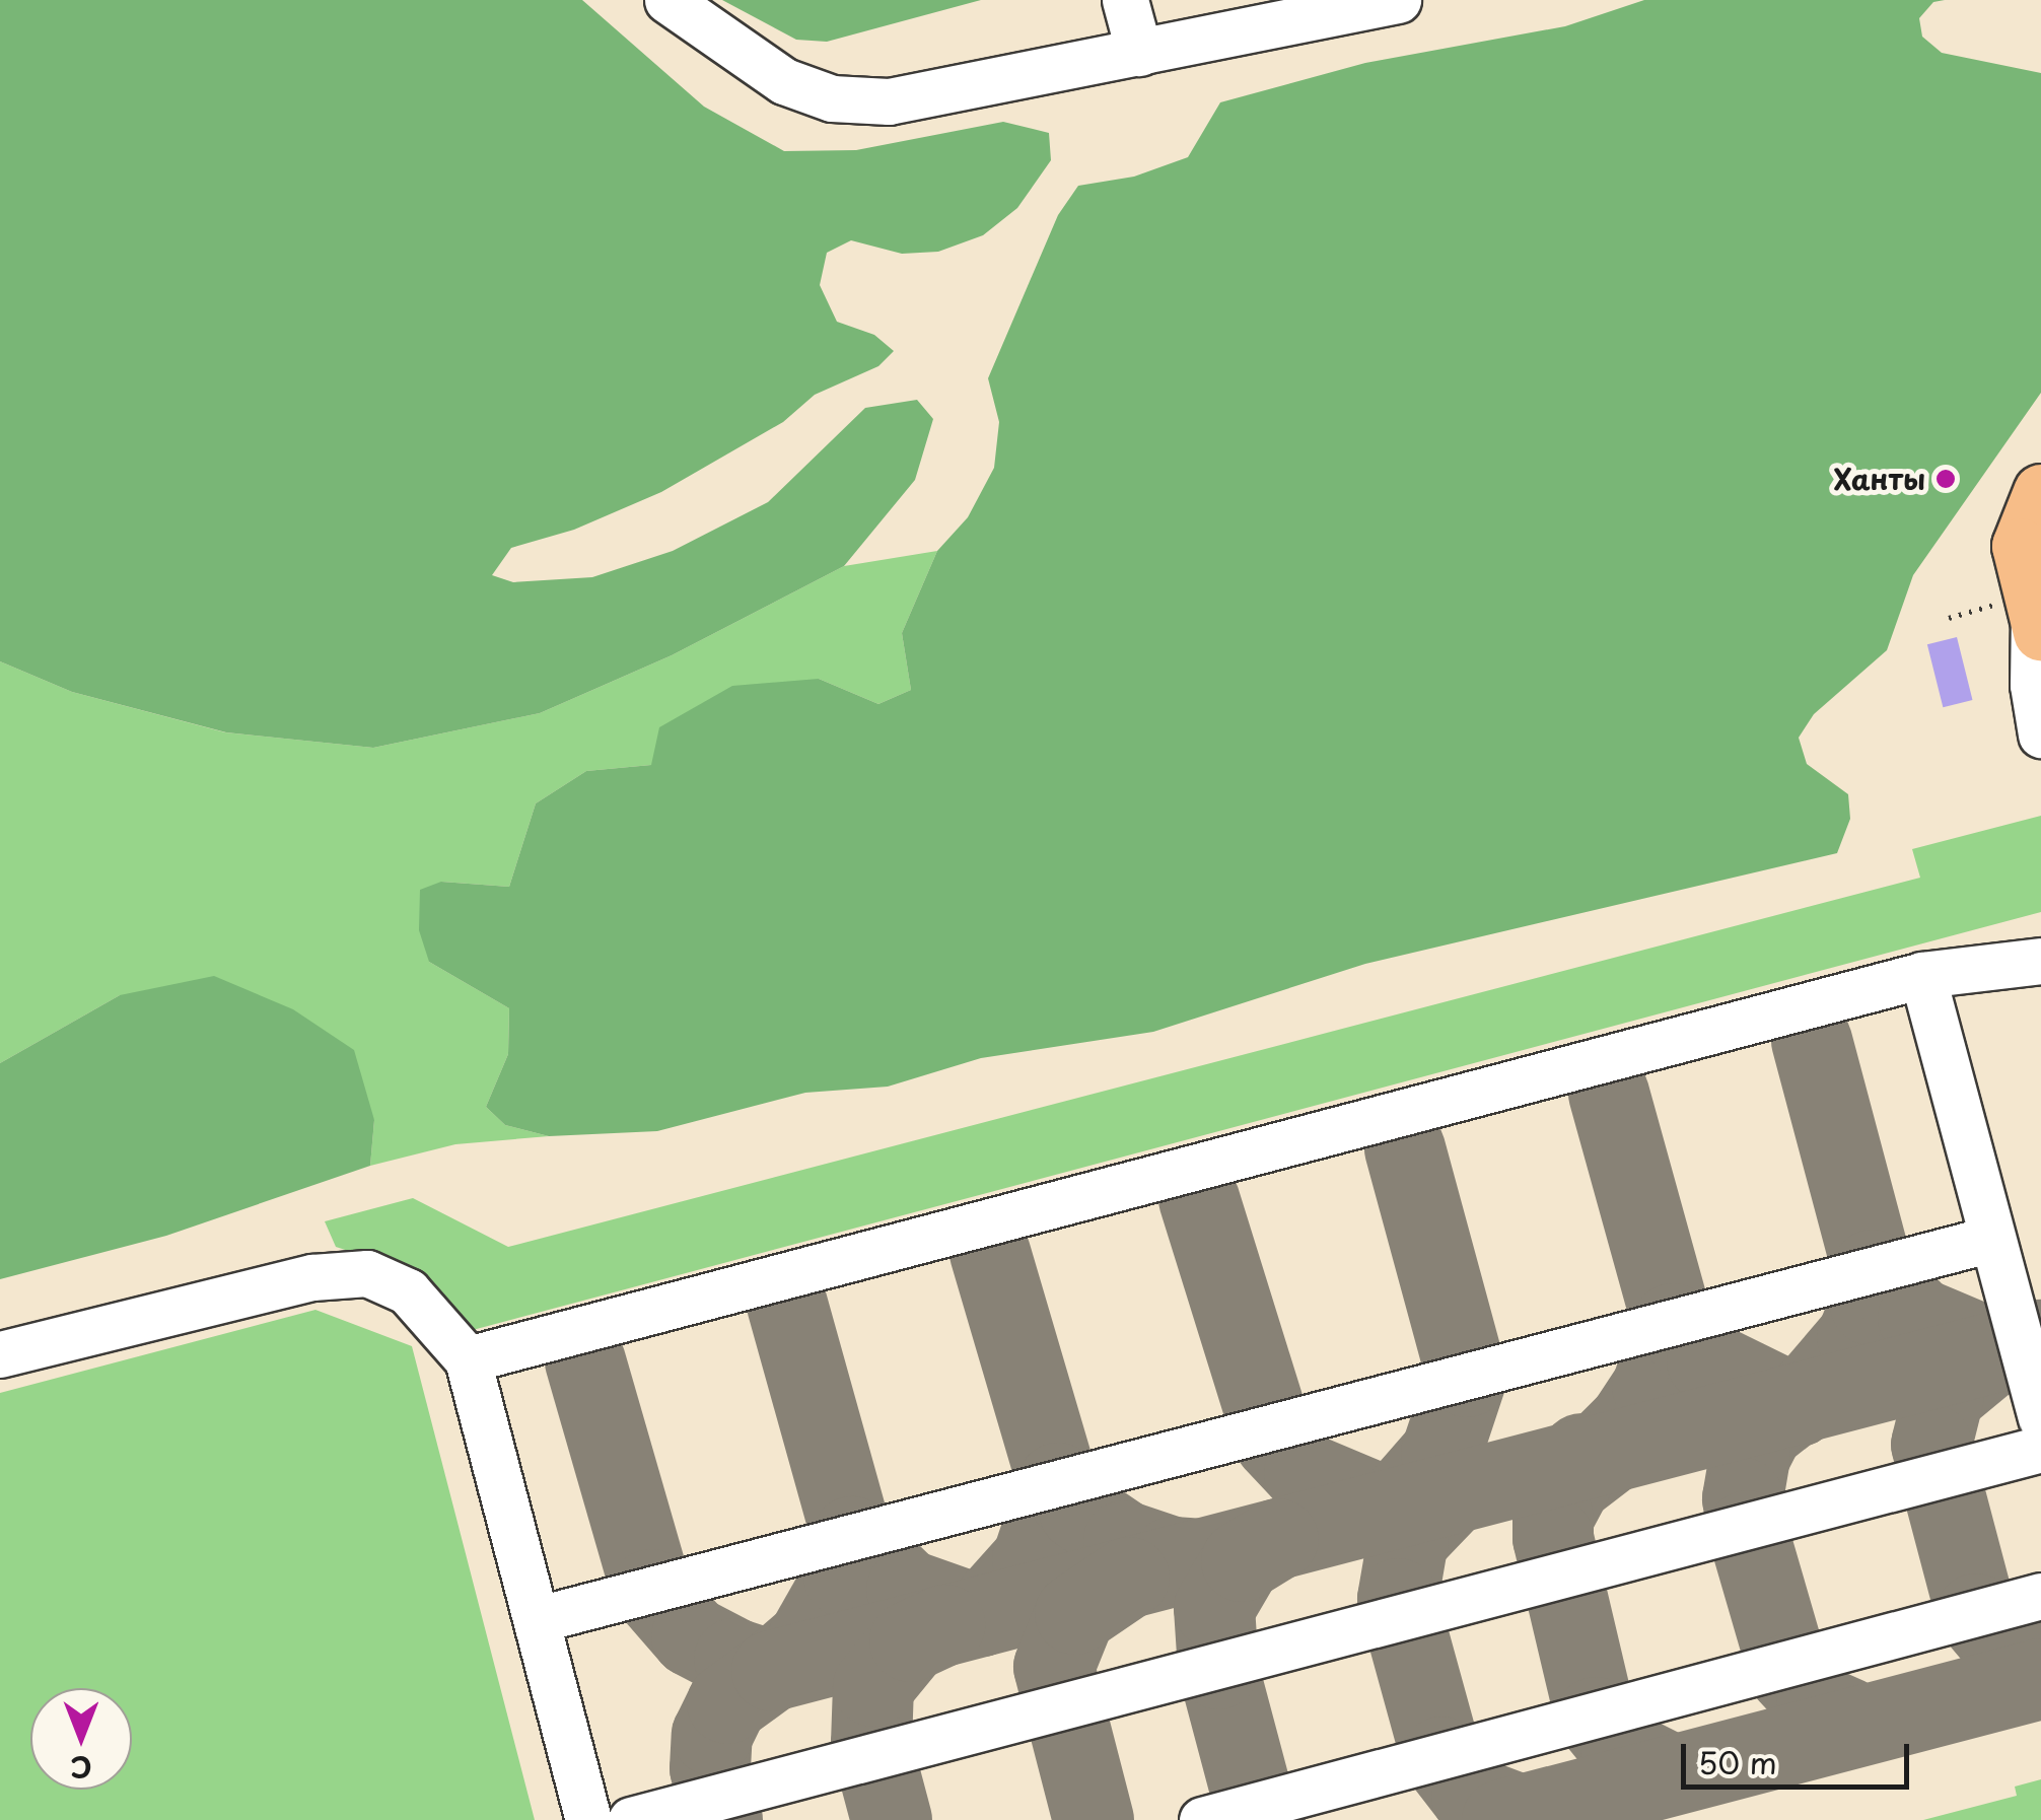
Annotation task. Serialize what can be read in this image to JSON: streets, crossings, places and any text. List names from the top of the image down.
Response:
{
  "places": ["Ханты"],
  "scale_bar": "50 m",
  "north": "bottom"
}
